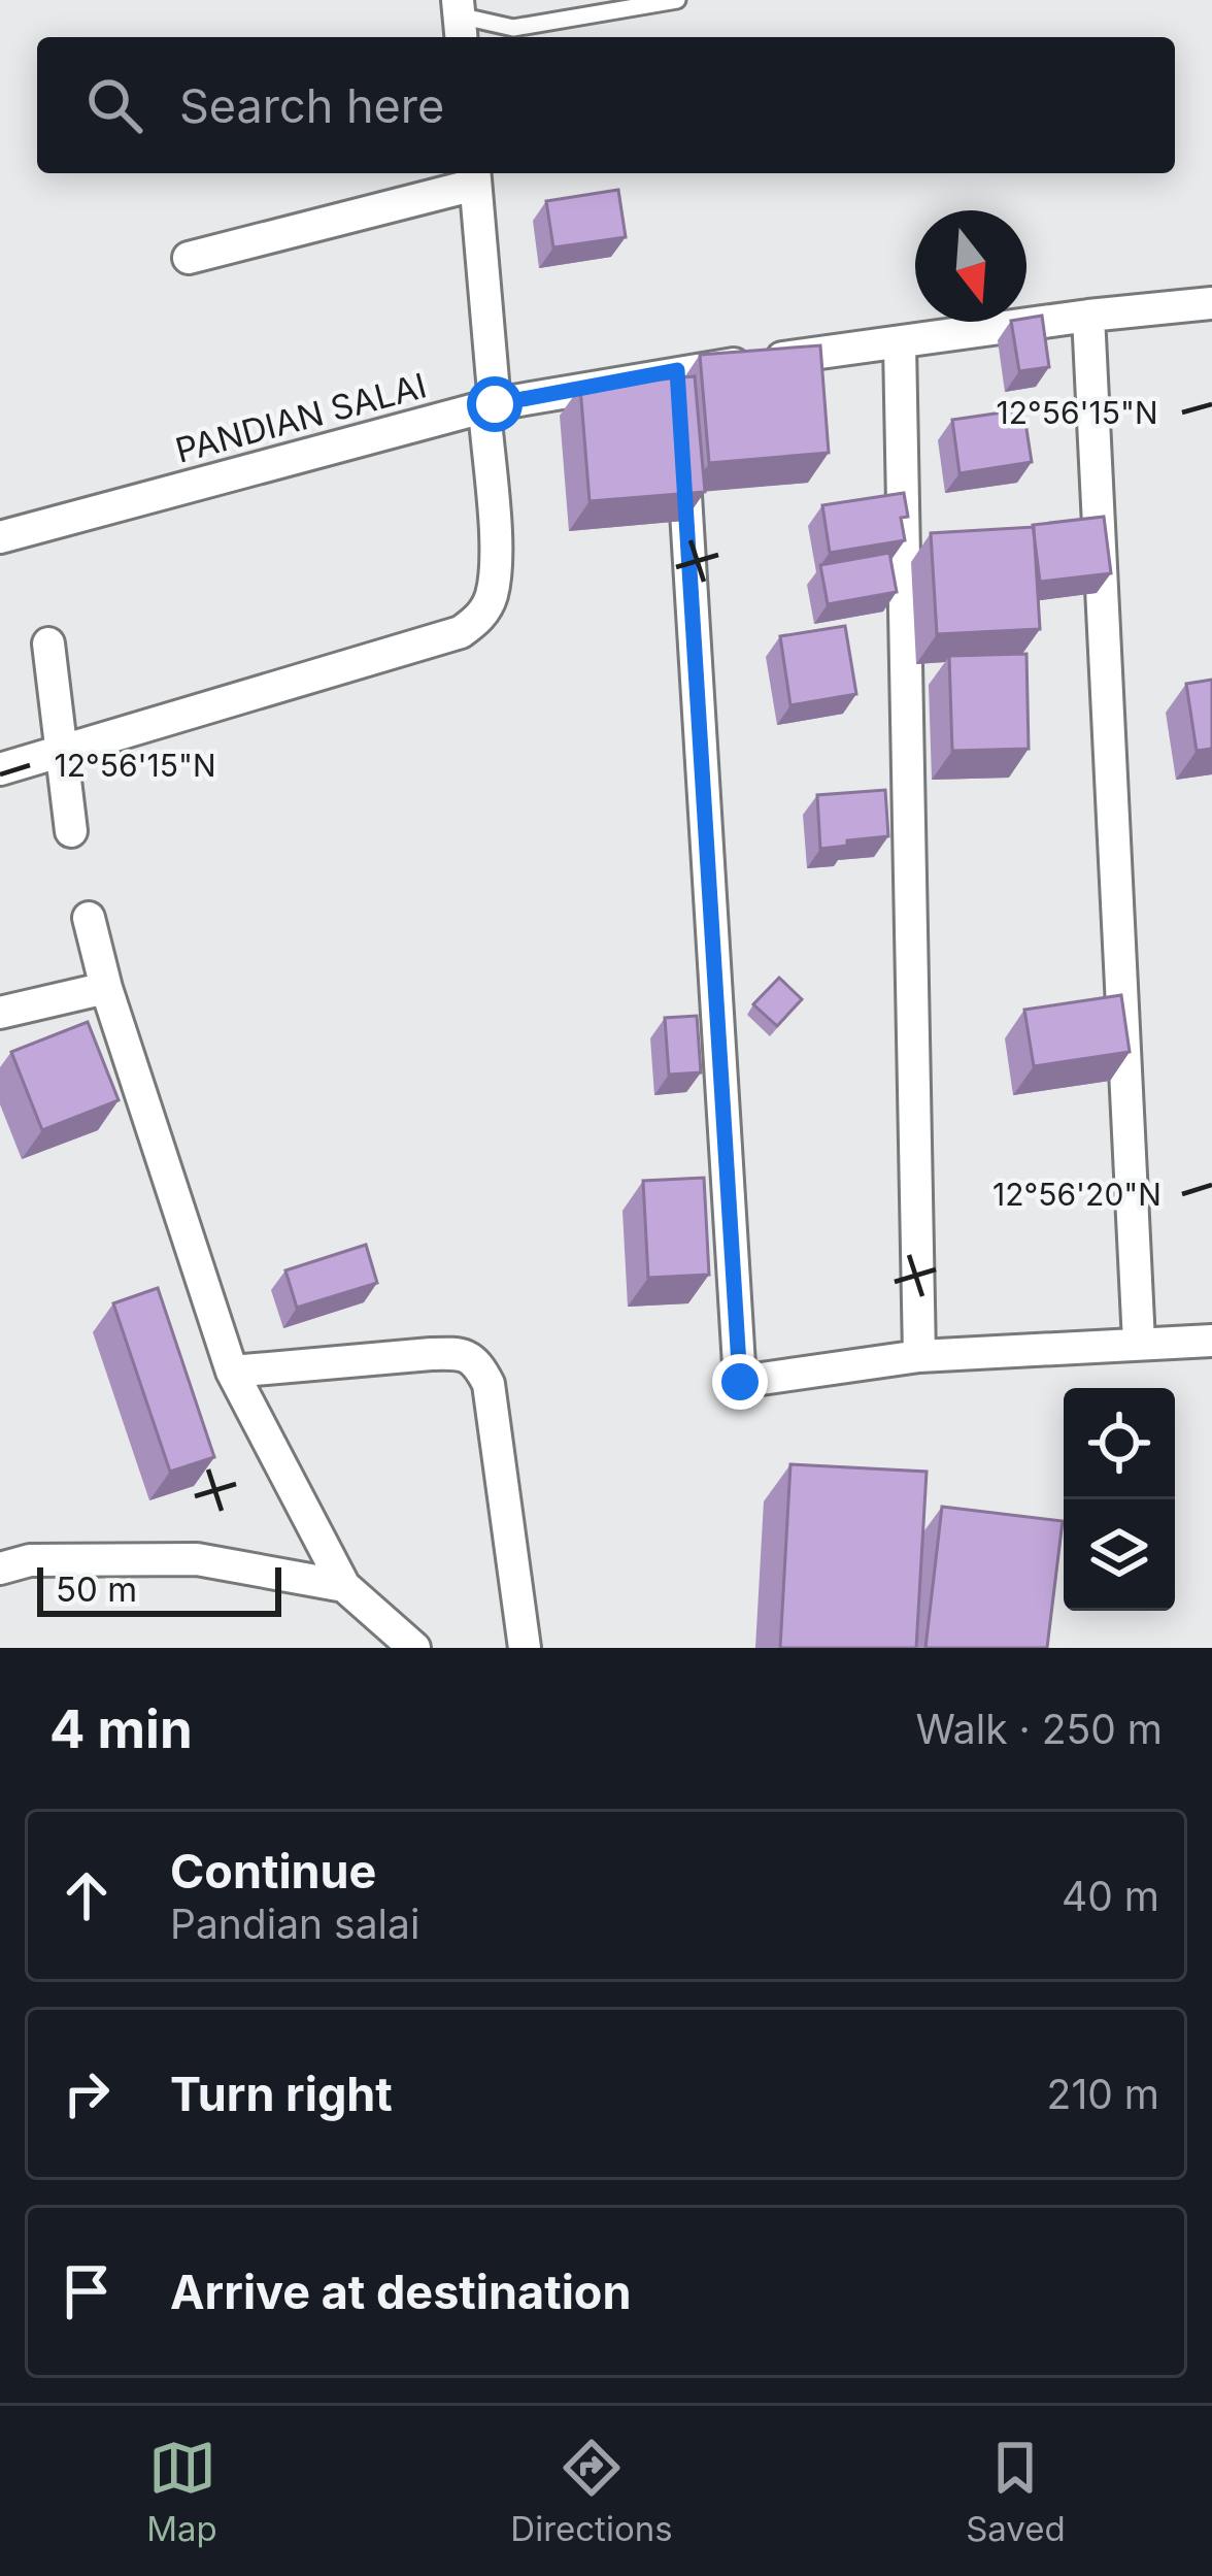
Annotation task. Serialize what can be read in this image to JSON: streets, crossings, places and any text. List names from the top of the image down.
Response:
{
  "streets": {
    "street": ["PANDIAN SALAI"]
  },
  "scale_bar": "50 m",
  "north": "bottom",
  "page": {
    "search": "Search here",
    "scale": "50 m",
    "heading": ["4 min", "Walk · 250 m"],
    "list": [
      ["Continue", "Pandian salai", "40 m"],
      ["Turn right", "210 m"],
      "Arrive at destination"
    ],
    "nav": ["Map", "Directions", "Saved"]
  },
  "coordinates": ["12°56'15\"N", "12°56'20\"N"]
}
